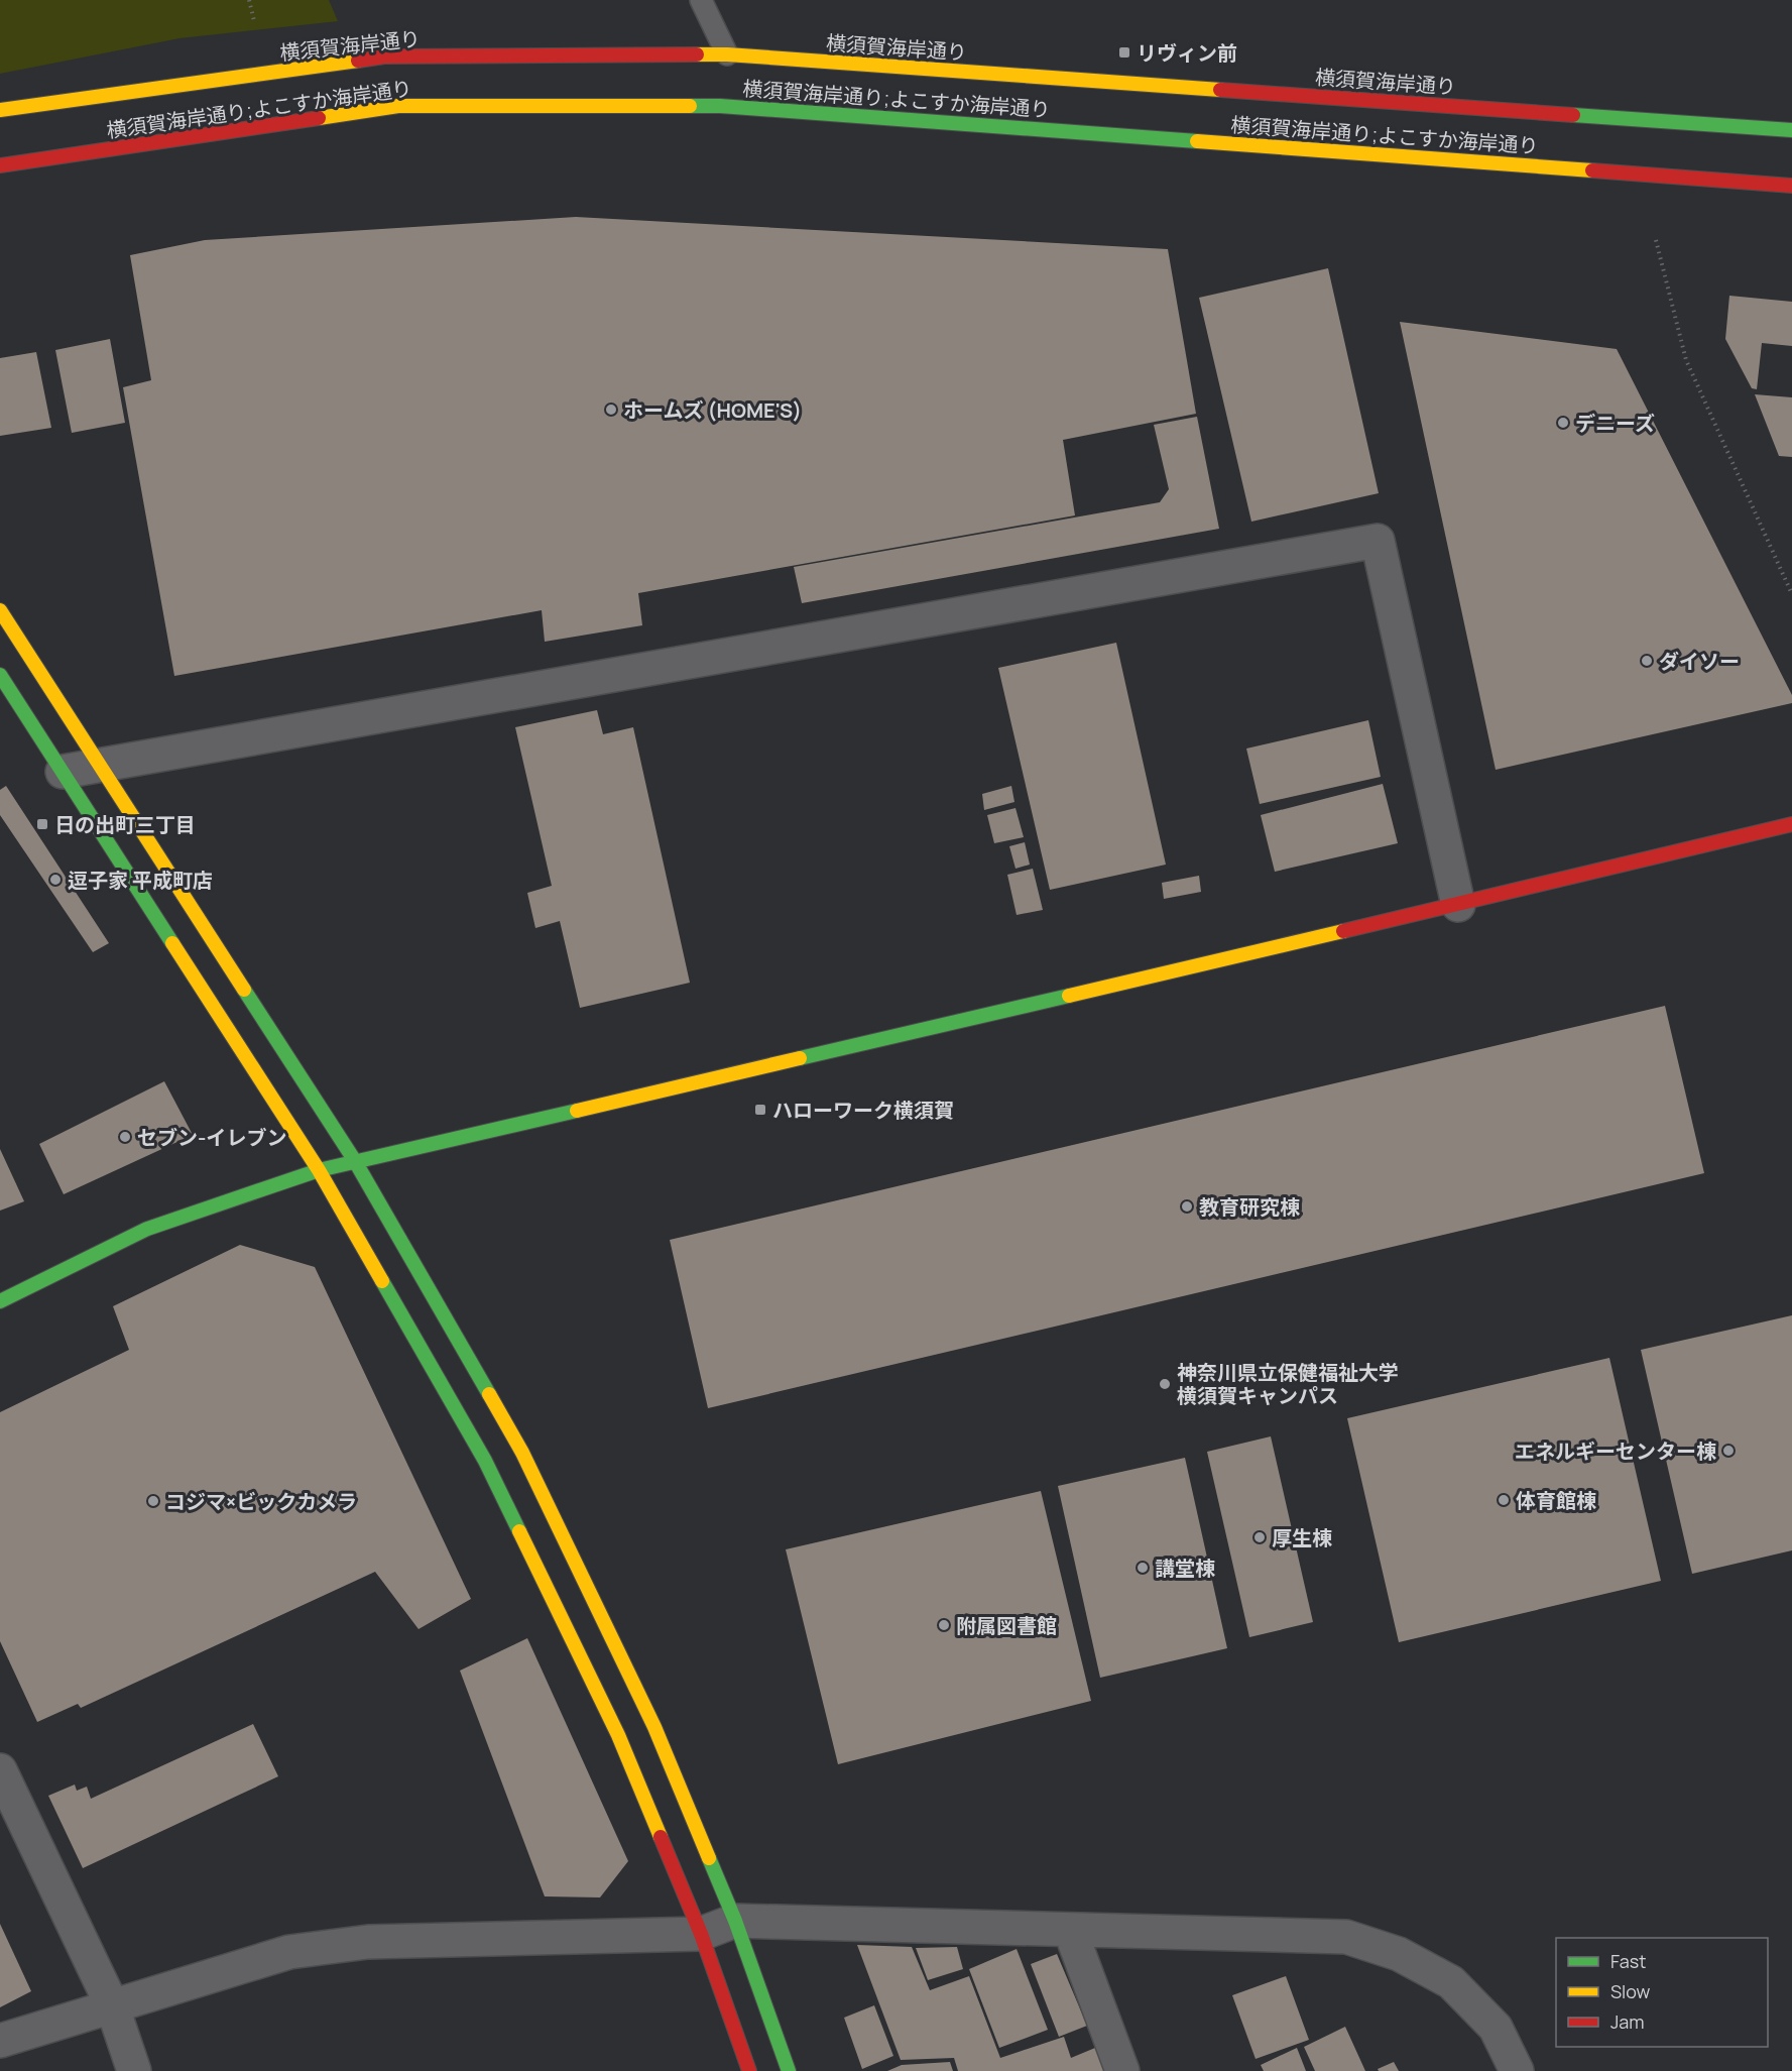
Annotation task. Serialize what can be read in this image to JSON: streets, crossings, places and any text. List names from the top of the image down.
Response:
{
  "streets": {
    "street": ["横須賀海岸通り", "横須賀海岸通り;よこすか海岸通り"]
  },
  "places": {
    "transit": ["リヴィン前", "日の出町三丁目", "ハローワーク横須賀"],
    "other": [
      "ホームズ (HOME'S)",
      "デニーズ",
      "ダイソー",
      "逗子家 平成町店",
      "セブン-イレブン",
      "教育研究棟",
      "神奈川県立保健福祉大学 横須賀キャンパス",
      "エネルギーセンター棟",
      "体育館棟",
      "コジマ×ビックカメラ",
      "厚生棟",
      "講堂棟",
      "附属図書館"
    ]
  },
  "legend": ["Fast", "Slow", "Jam"]
}
